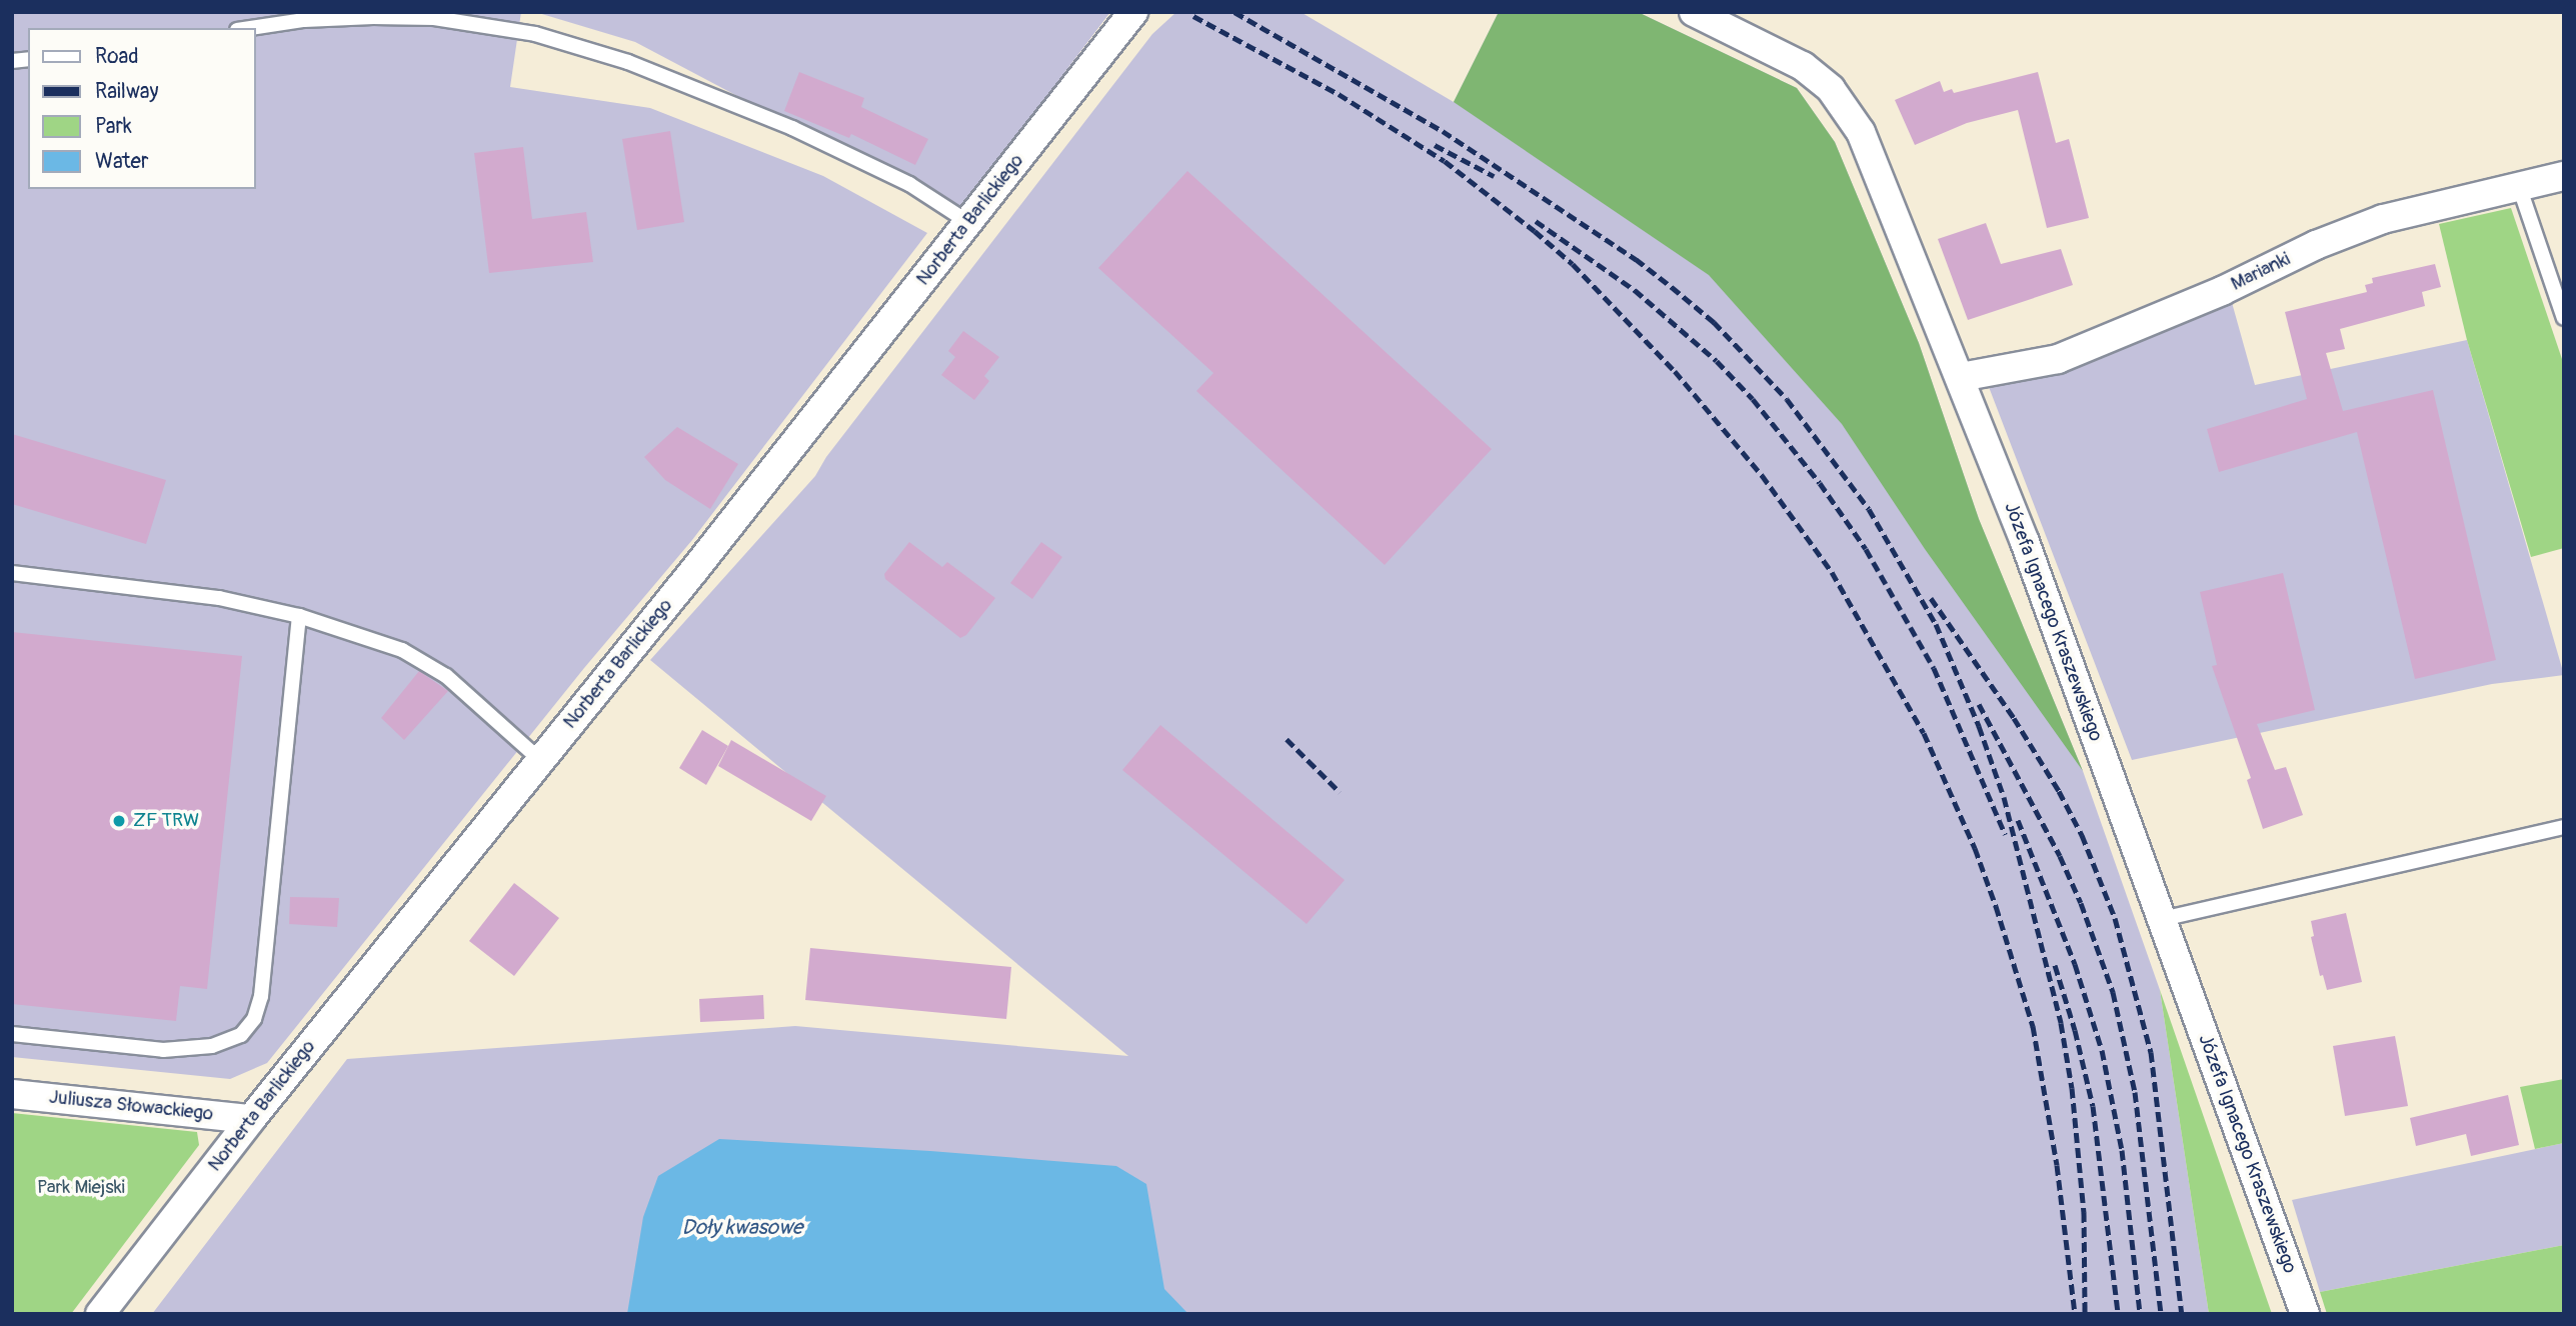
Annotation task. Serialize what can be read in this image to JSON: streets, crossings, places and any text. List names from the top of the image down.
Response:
{
  "streets": {
    "street": [
      "Norberta Barlickiego",
      "Marianki",
      "Józefa Ignacego Kraszewskiego",
      "Juliusza Słowackiego"
    ]
  },
  "crossings": [
    ["Norberta Barlickiego", "Juliusza Słowackiego"],
    ["Marianki", "Józefa Ignacego Kraszewskiego"]
  ],
  "water": ["Doły kwasowe"],
  "parks": ["Park Miejski"],
  "places": ["ZF TRW"],
  "legend": [
    "Road",
    "Railway",
    "Park",
    "Water"
  ]
}
